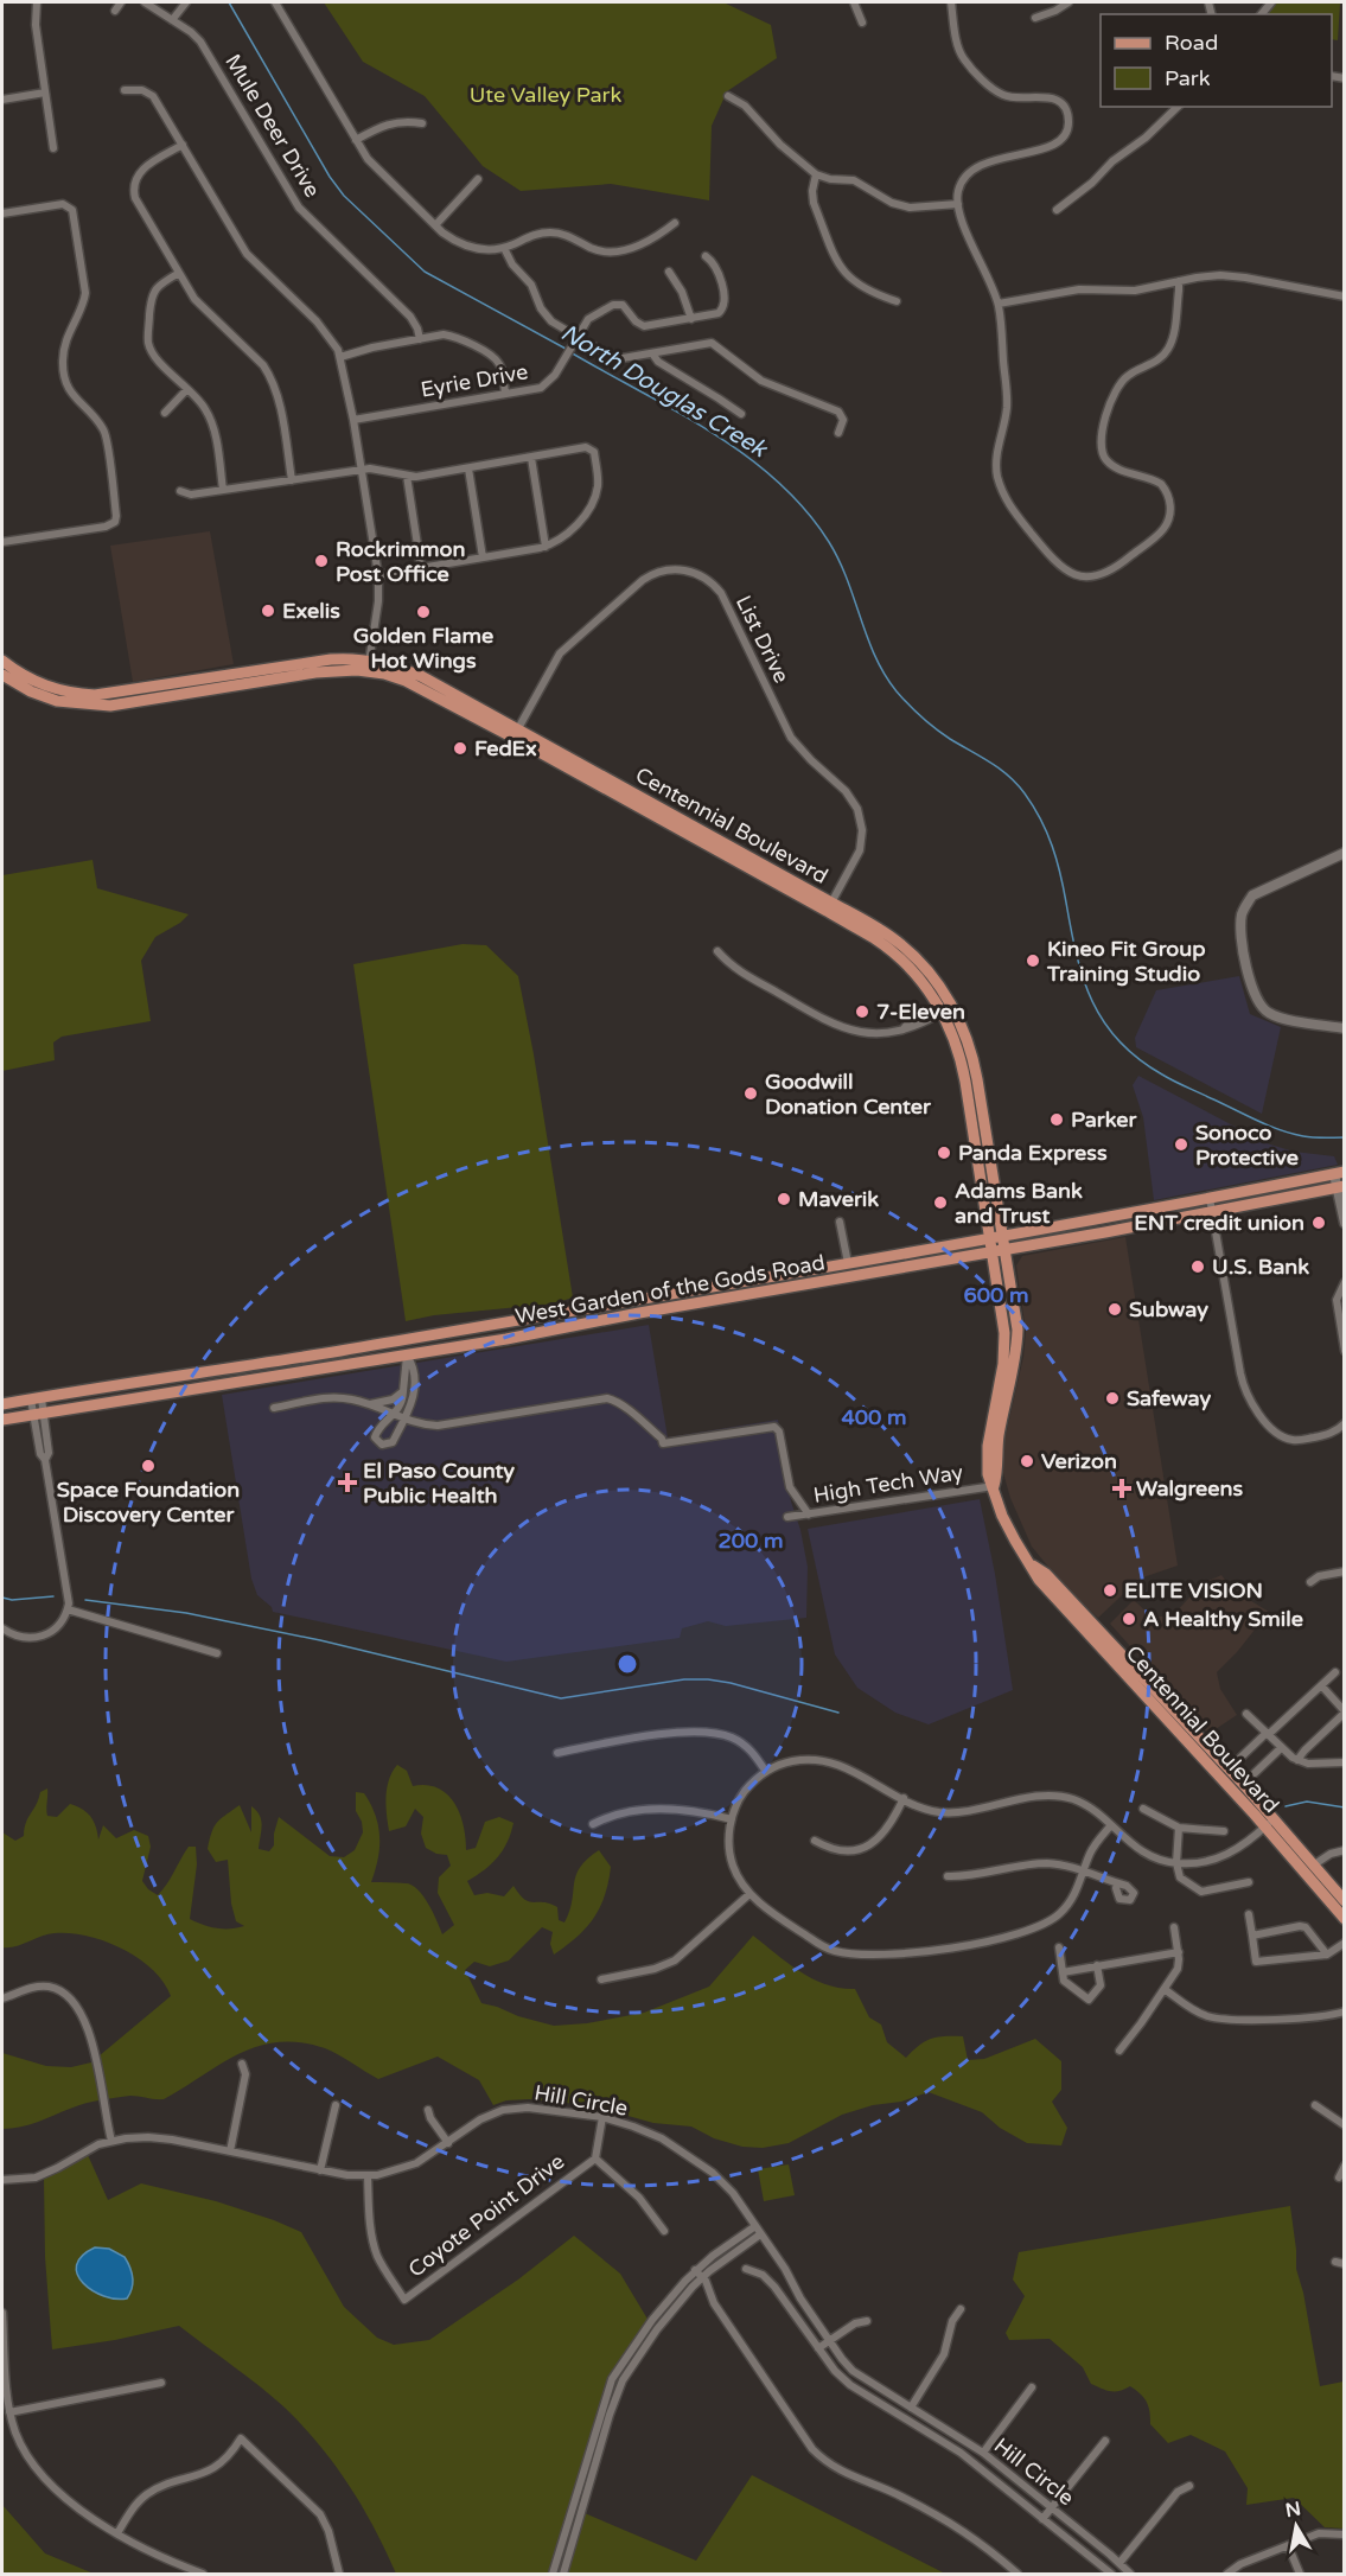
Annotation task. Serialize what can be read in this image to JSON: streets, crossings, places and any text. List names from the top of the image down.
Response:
{
  "streets": {
    "main road": ["Centennial Boulevard", "West Garden of the Gods Road"],
    "street": [
      "Mule Deer Drive",
      "Eyrie Drive",
      "List Drive",
      "High Tech Way",
      "Hill Circle",
      "Coyote Point Drive"
    ]
  },
  "crossings": [
    ["List Drive", "Centennial Boulevard"],
    ["Centennial Boulevard", "West Garden of the Gods Road"],
    ["Centennial Boulevard", "High Tech Way"],
    ["Hill Circle", "Coyote Point Drive"]
  ],
  "water": ["North Douglas Creek"],
  "parks": ["Ute Valley Park"],
  "places": {
    "other": [
      "Rockrimmon Post Office",
      "Exelis",
      "Golden Flame Hot Wings",
      "FedEx",
      "Kineo Fit Group Training Studio",
      "7-Eleven",
      "Goodwill Donation Center",
      "Parker",
      "Sonoco Protective",
      "Panda Express",
      "Maverik",
      "Adams Bank and Trust",
      "ENT credit union",
      "U.S. Bank",
      "Subway",
      "Safeway",
      "Verizon",
      "Space Foundation Discovery Center",
      "ELITE VISION",
      "A Healthy Smile"
    ],
    "health": ["El Paso County Public Health", "Walgreens"]
  },
  "legend": ["Road", "Park"],
  "north": "top",
  "rings": ["600 m", "400 m", "200 m"]
}
